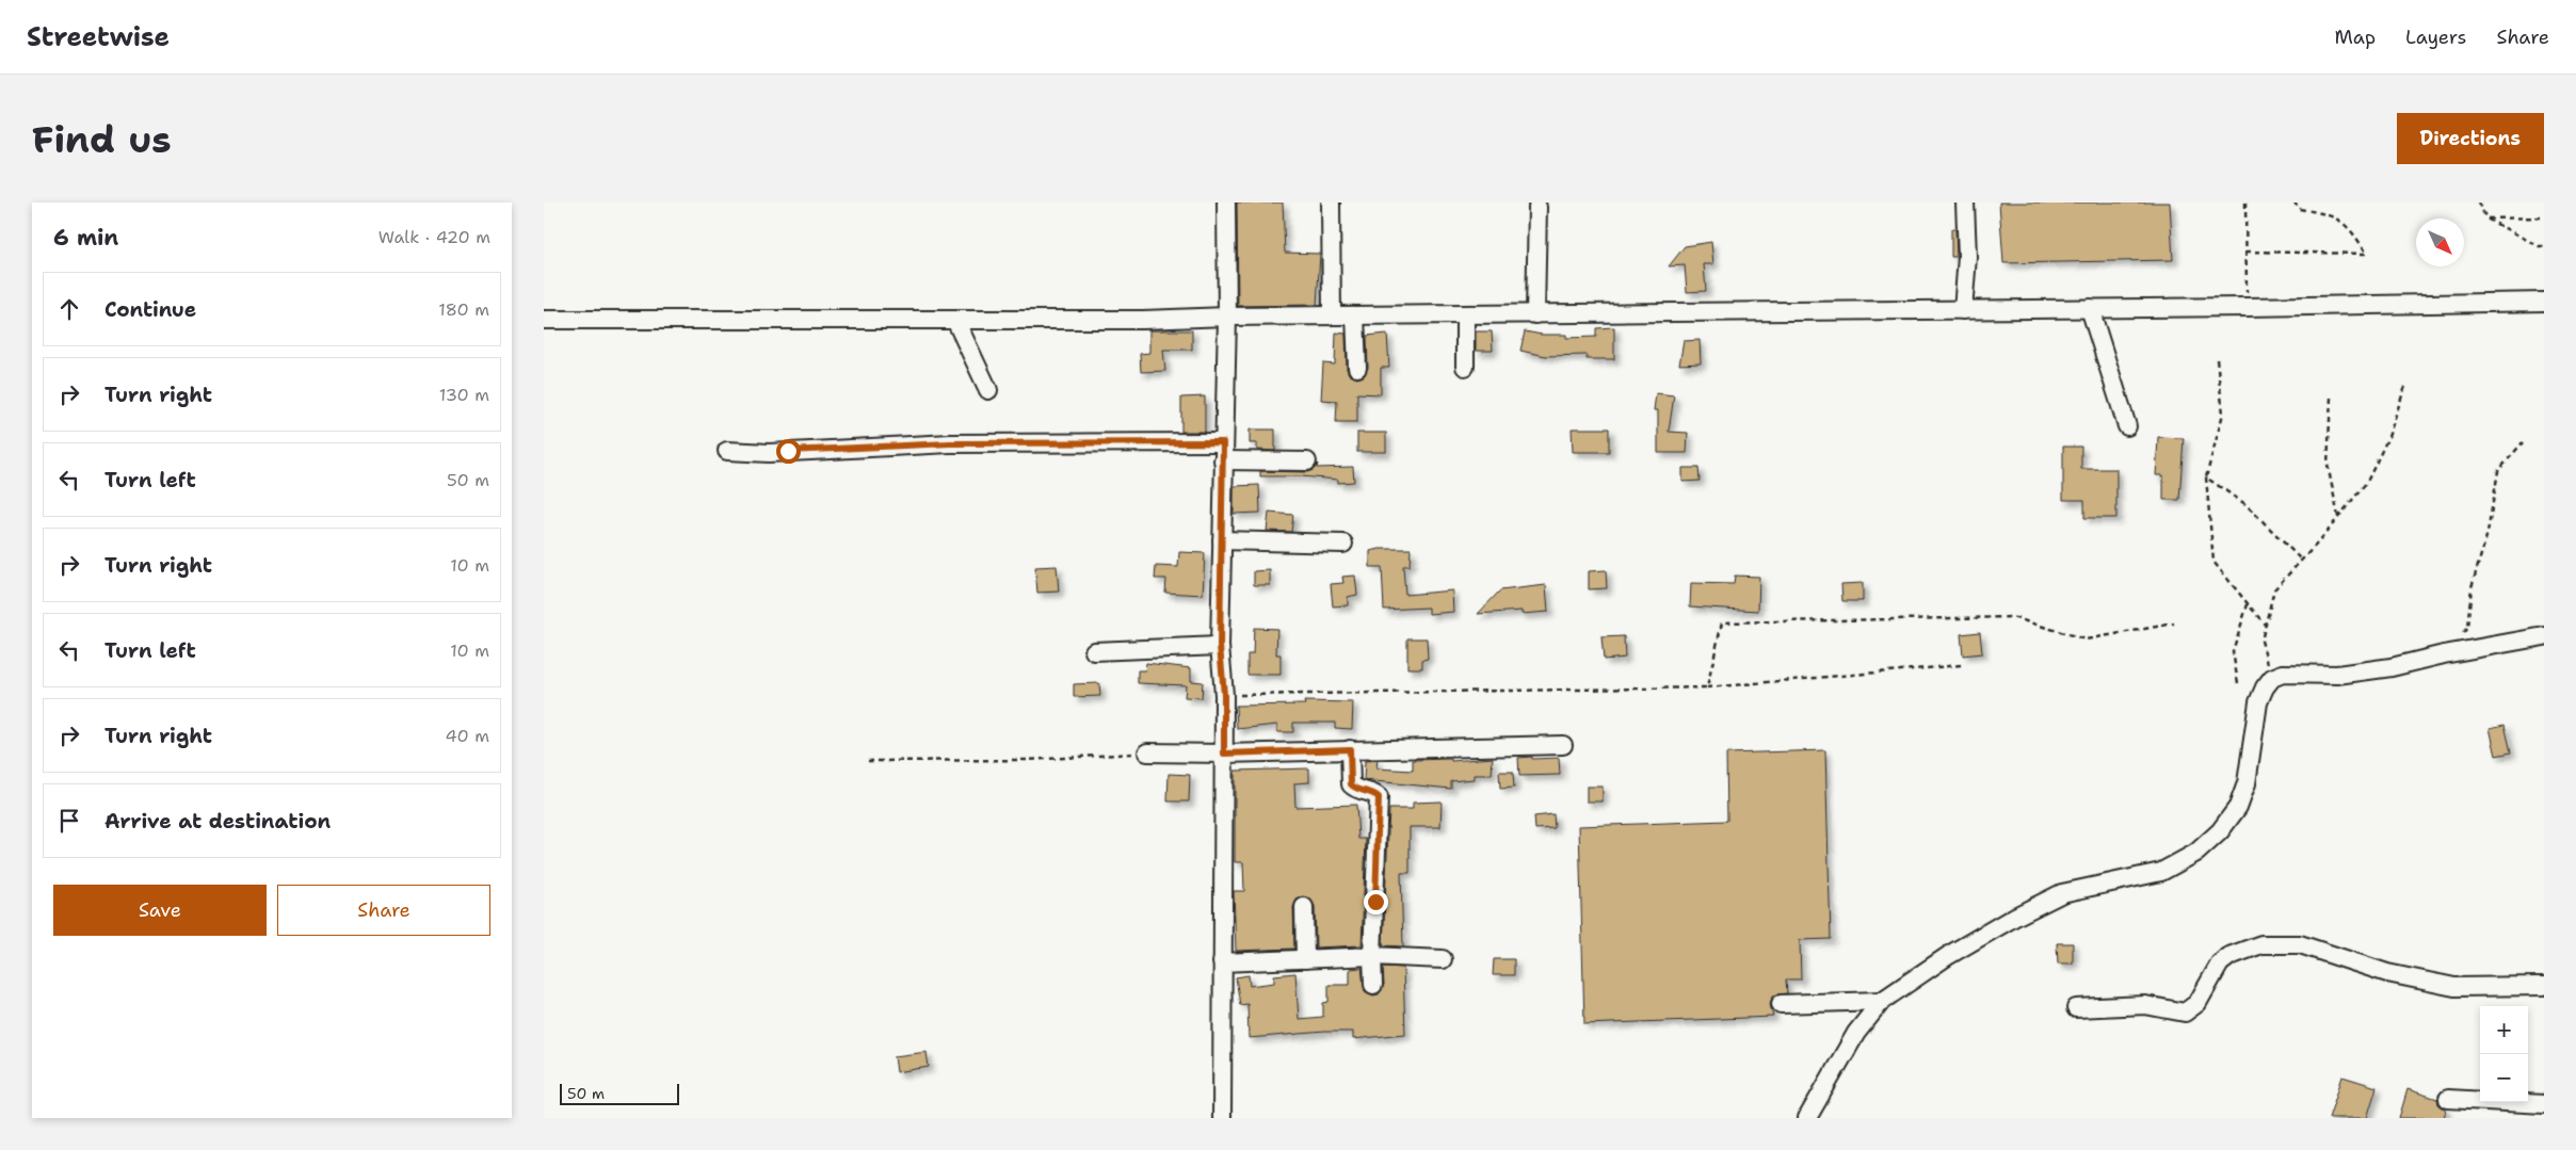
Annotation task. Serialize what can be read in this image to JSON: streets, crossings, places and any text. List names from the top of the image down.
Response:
{
  "scale_bar": "50 m",
  "north": "bottom right",
  "page": {
    "header": "Streetwise",
    "nav": ["Map", "Layers", "Share"],
    "buttons": [
      "Directions",
      ["Save", "Share"]
    ],
    "title": "Find us",
    "heading": ["6 min", "Walk · 420 m"],
    "list": [
      ["Continue", "180 m"],
      ["Turn right", "130 m"],
      ["Turn left", "50 m"],
      ["Turn right", "10 m"],
      ["Turn left", "10 m"],
      ["Turn right", "40 m"],
      "Arrive at destination"
    ],
    "map_buttons": ["+", "−"],
    "scale": "50 m"
  }
}
